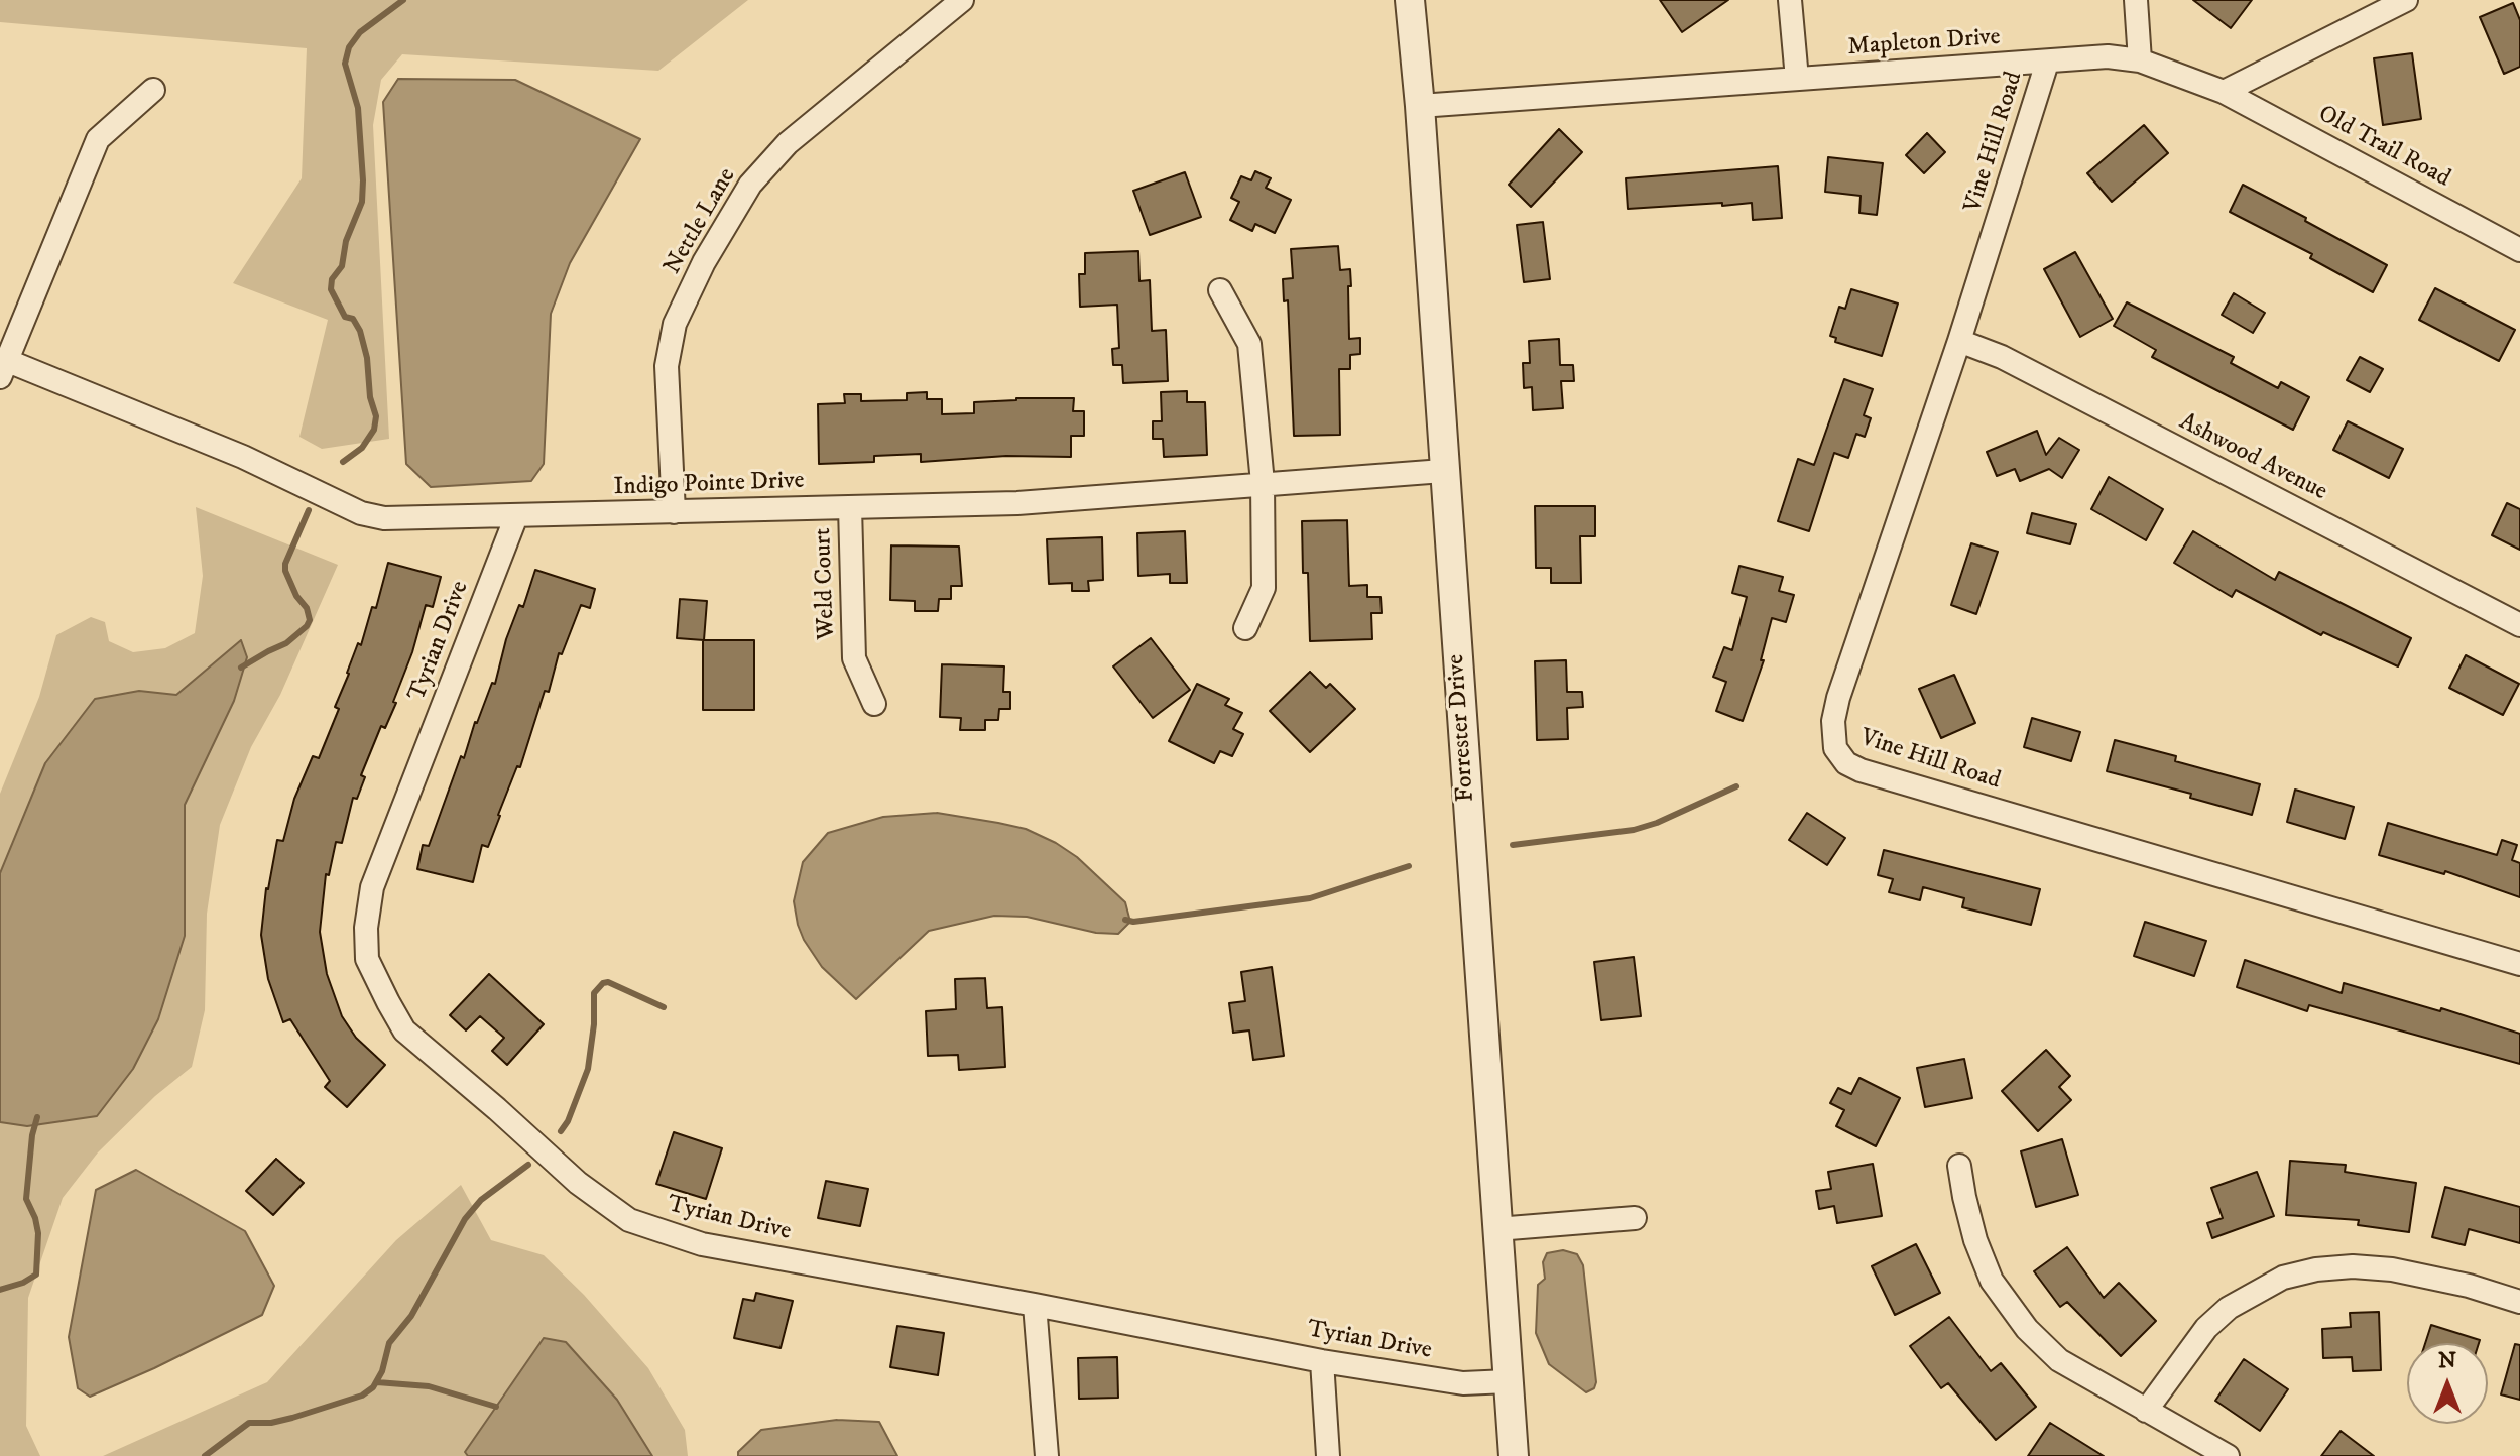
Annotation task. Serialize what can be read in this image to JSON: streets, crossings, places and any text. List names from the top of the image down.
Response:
{
  "streets": {
    "street": [
      "Mapleton Drive",
      "Vine Hill Road",
      "Old Trail Road",
      "Nettle Lane",
      "Ashwood Avenue",
      "Indigo Pointe Drive",
      "Weld Court",
      "Tyrian Drive",
      "Forrester Drive"
    ]
  },
  "crossings": [
    ["Mapleton Drive", "Vine Hill Road"],
    ["Mapleton Drive", "Old Trail Road"],
    ["Mapleton Drive", "Forrester Drive"],
    ["Vine Hill Road", "Ashwood Avenue"],
    ["Nettle Lane", "Indigo Pointe Drive"],
    ["Indigo Pointe Drive", "Weld Court"],
    ["Indigo Pointe Drive", "Tyrian Drive"],
    ["Indigo Pointe Drive", "Forrester Drive"],
    ["Tyrian Drive", "Forrester Drive"]
  ],
  "north": "top"
}
